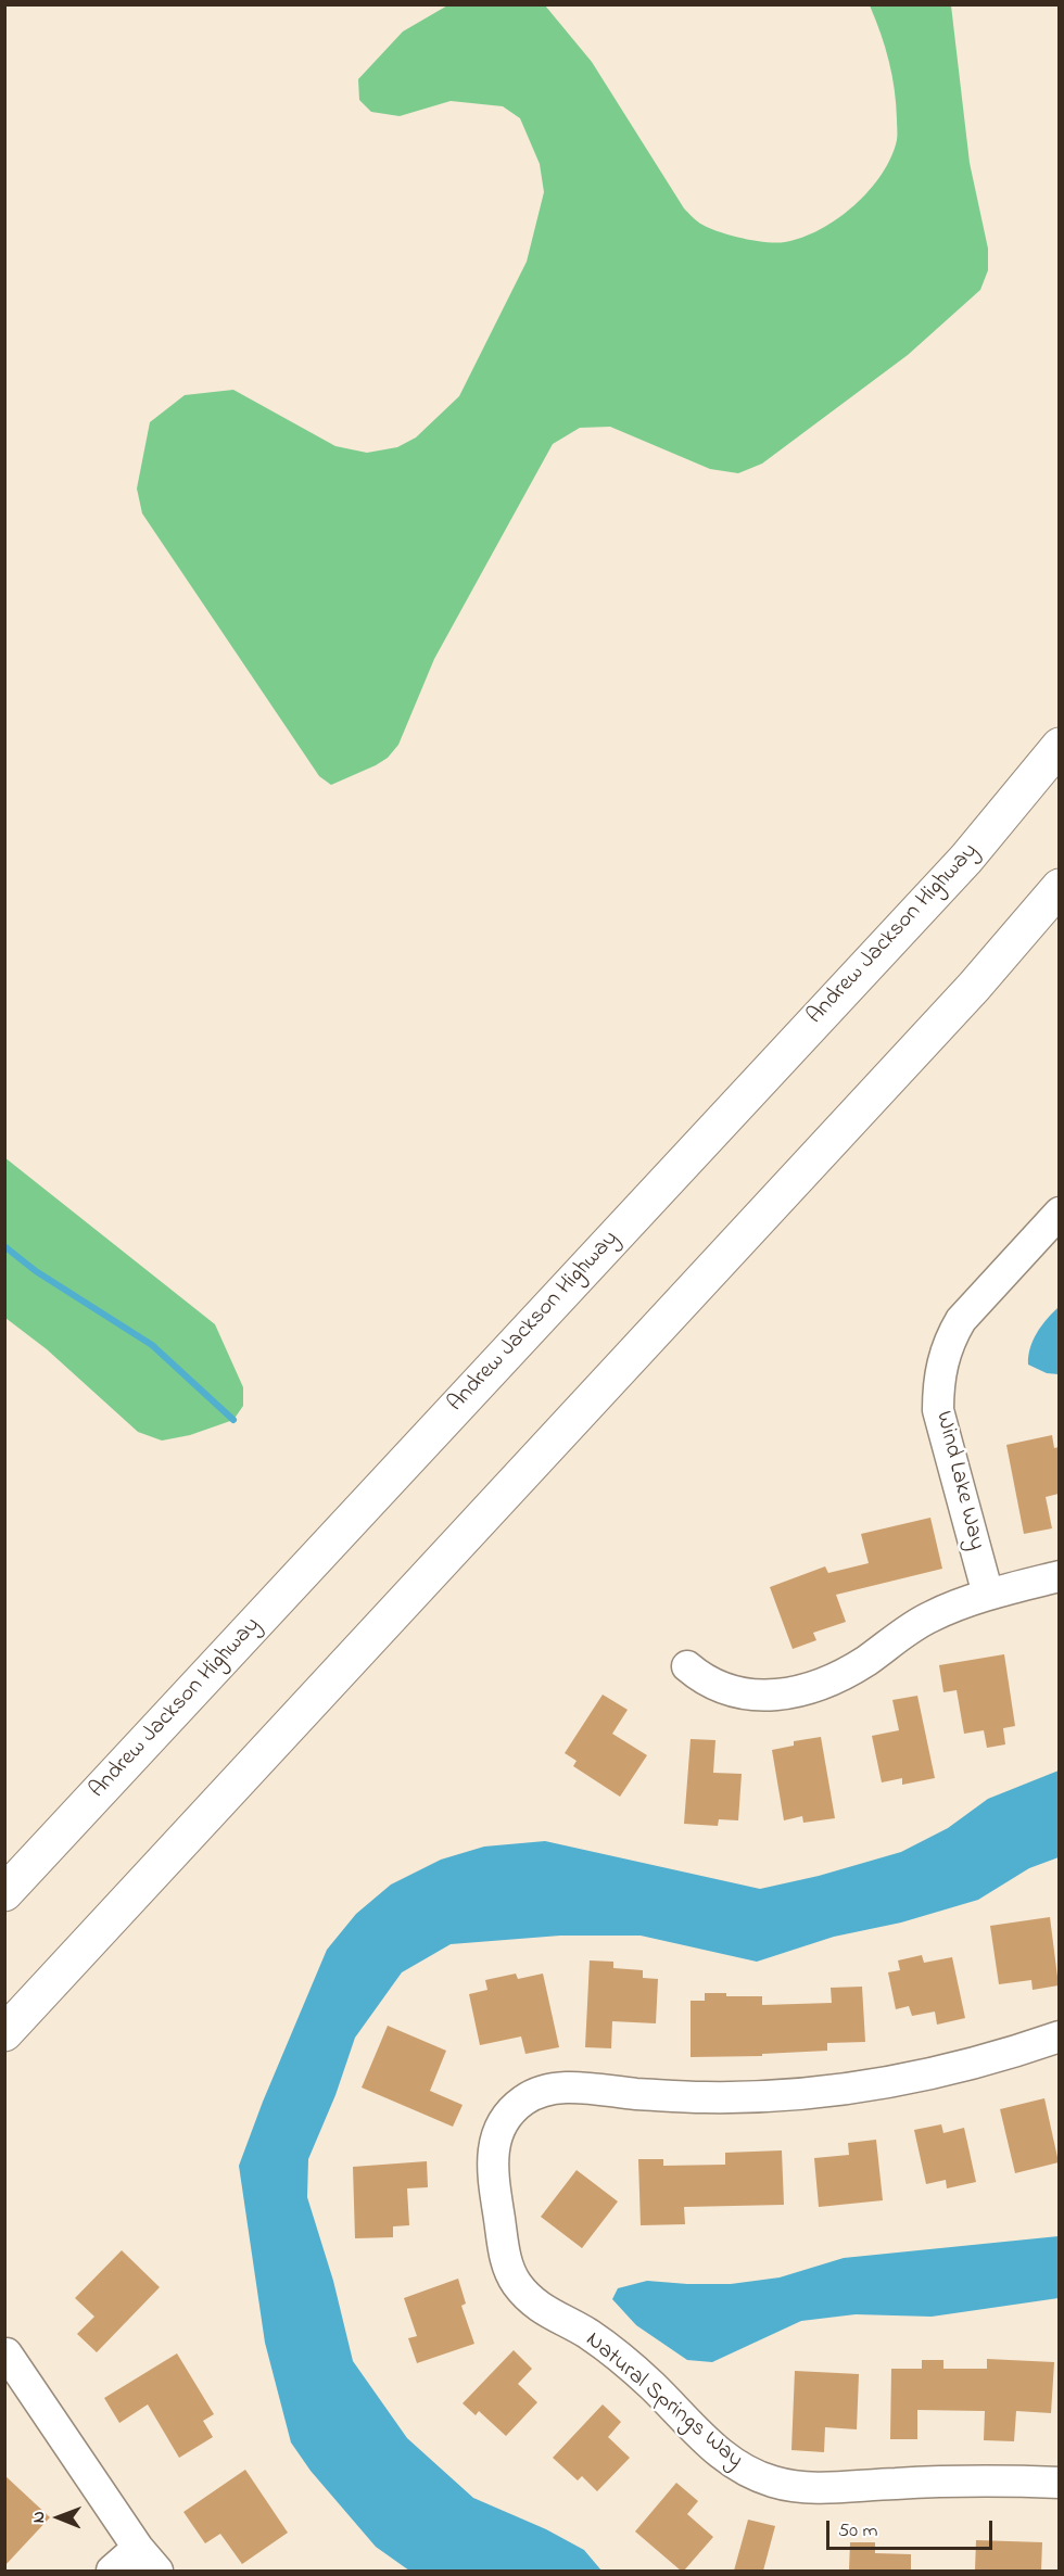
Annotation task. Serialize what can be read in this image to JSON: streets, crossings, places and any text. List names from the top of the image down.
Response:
{
  "streets": {
    "highway": ["Andrew Jackson Highway"],
    "street": ["Wind Lake Way", "Natural Springs Way"]
  },
  "scale_bar": "50 m",
  "north": "left"
}
